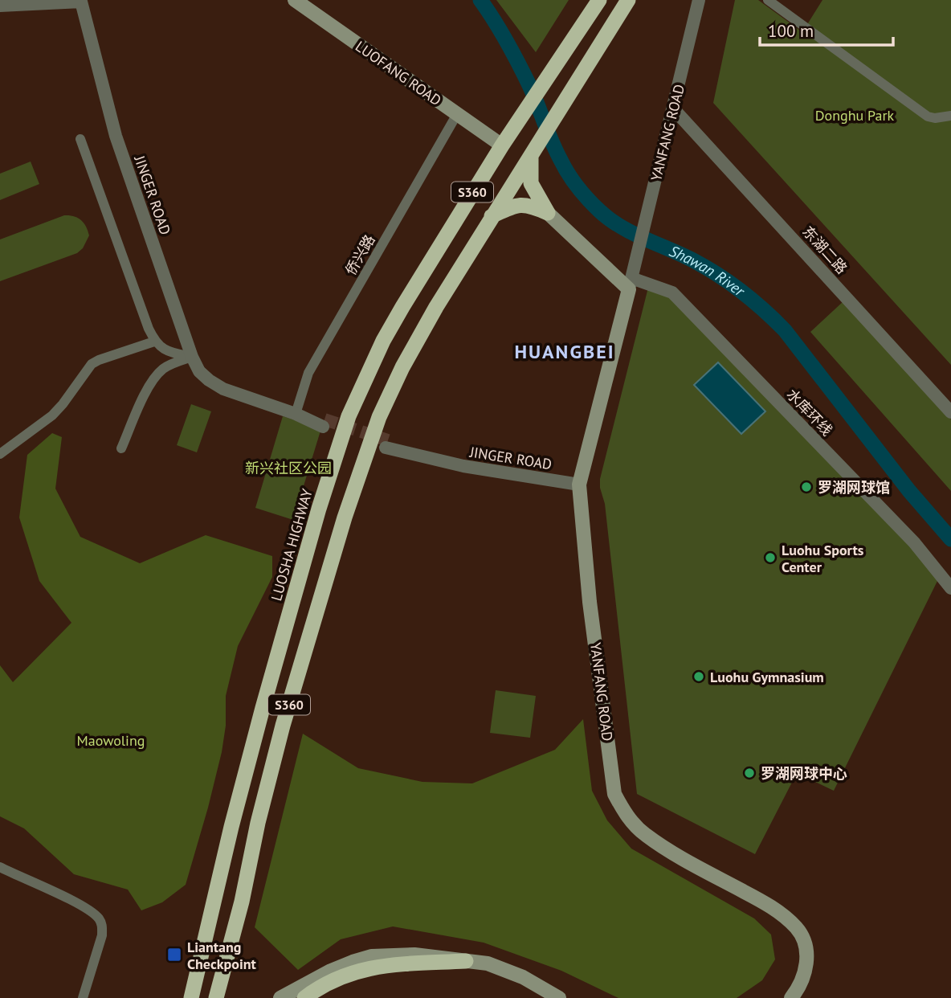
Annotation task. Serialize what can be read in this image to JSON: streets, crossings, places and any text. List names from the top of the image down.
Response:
{
  "streets": {
    "highway": ["S360", "LUOSHA HIGHWAY"],
    "main road": ["LUOFANG ROAD", "YANFANG ROAD"],
    "street": [
      "JINGER ROAD",
      "东湖二路",
      "侨兴路",
      "水库环线"
    ]
  },
  "crossings": [
    ["LUOFANG ROAD", "S360"],
    ["LUOFANG ROAD", "侨兴路"],
    ["LUOFANG ROAD", "LUOSHA HIGHWAY"],
    ["YANFANG ROAD", "JINGER ROAD"],
    ["YANFANG ROAD", "东湖二路"],
    ["YANFANG ROAD", "水库环线"],
    ["S360", "LUOSHA HIGHWAY"],
    ["JINGER ROAD", "侨兴路"]
  ],
  "districts": ["HUANGBEI"],
  "water": ["Shawan River"],
  "parks": ["Donghu Park", "新兴社区公园", "Maowoling"],
  "places": {
    "other": [
      "罗湖网球馆",
      "Luohu Sports Center",
      "Luohu Gymnasium",
      "罗湖网球中心"
    ],
    "transit": ["Liantang Checkpoint"]
  },
  "scale_bar": "100 m"
}
